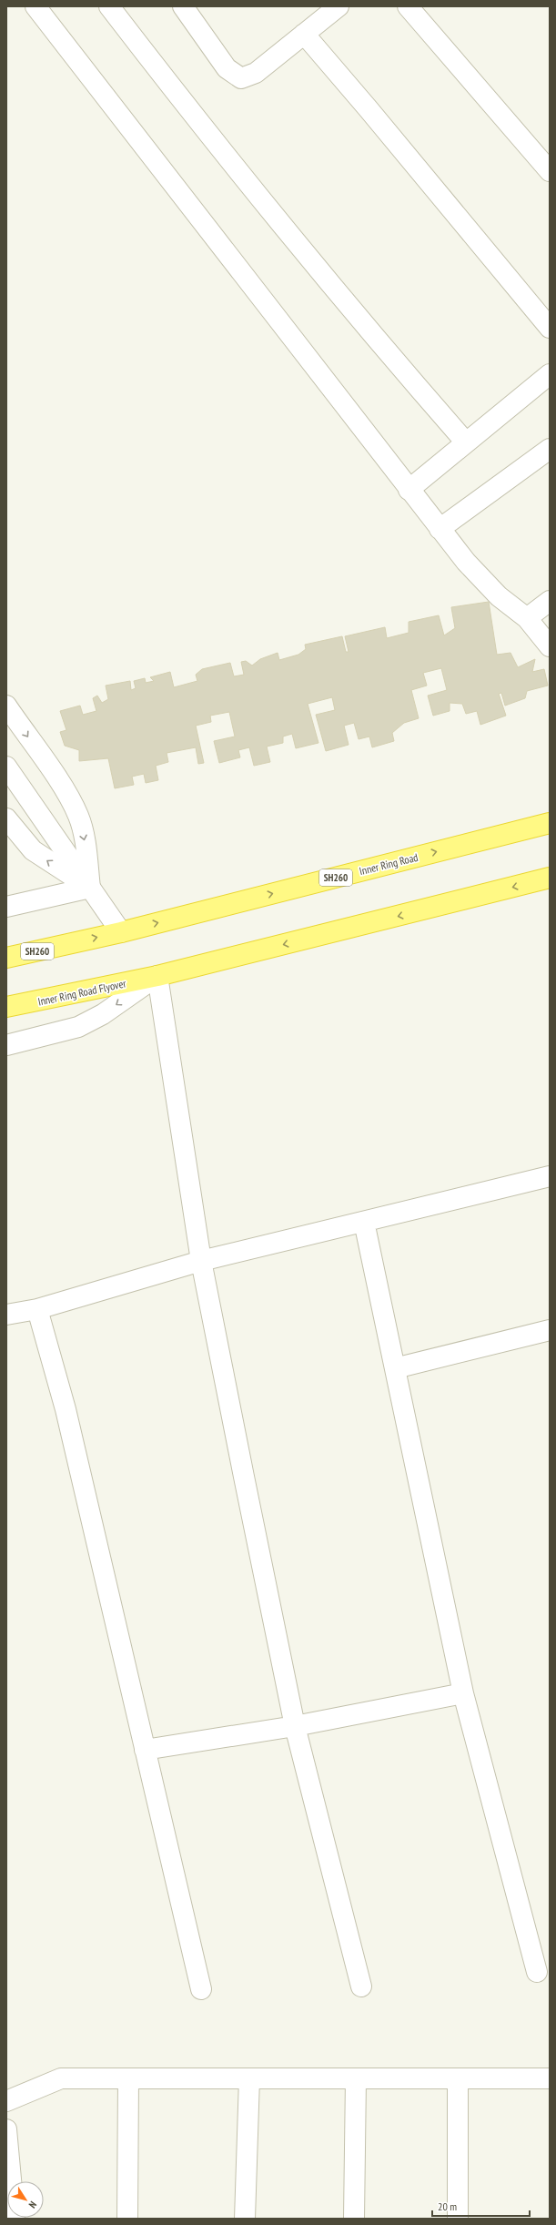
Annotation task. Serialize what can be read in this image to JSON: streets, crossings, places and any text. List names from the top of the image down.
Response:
{
  "streets": {
    "highway": ["Inner Ring Road", "SH260", "Inner Ring Road Flyover"]
  },
  "crossings": [
    ["Inner Ring Road", "SH260"]
  ],
  "scale_bar": "20 m",
  "north": "bottom right"
}
